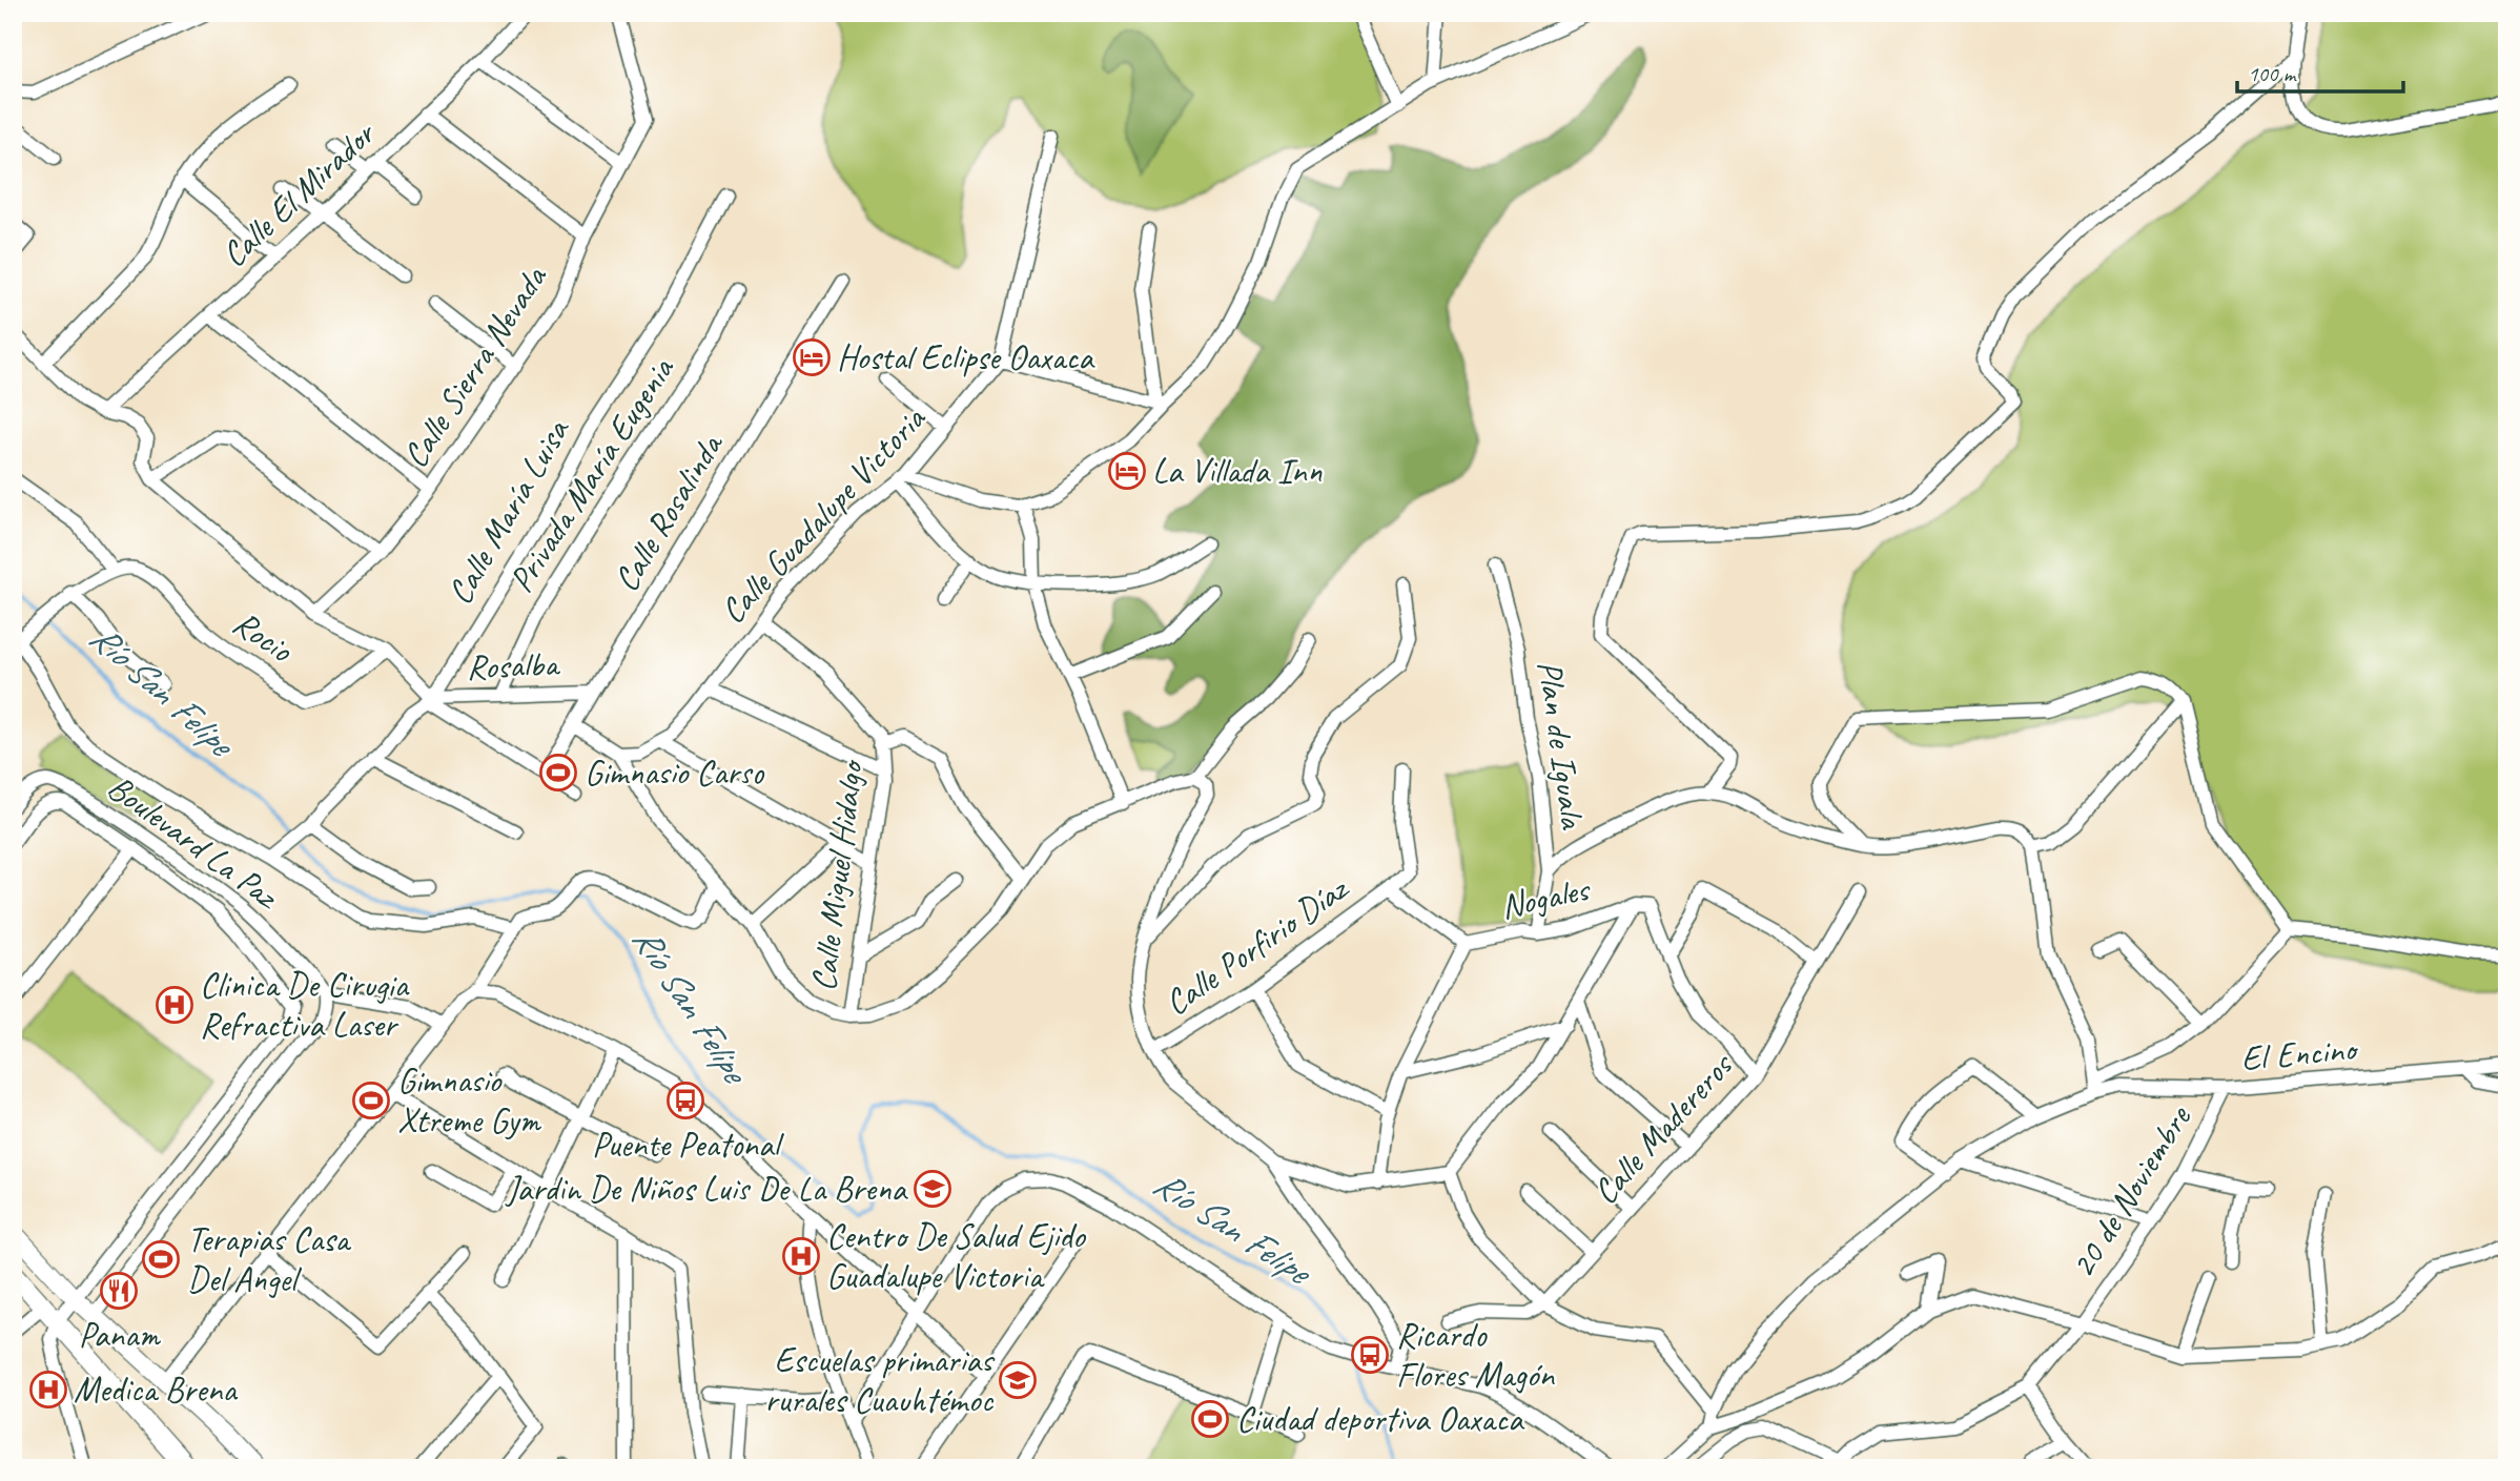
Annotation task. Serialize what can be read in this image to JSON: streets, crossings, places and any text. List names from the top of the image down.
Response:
{
  "streets": {
    "street": [
      "Calle El Mirador",
      "Calle Sierra Nevada",
      "Privada María Eugenia",
      "Calle María Luisa",
      "Calle Rosalinda",
      "Calle Guadalupe Victoria",
      "Rocio",
      "Rosalba",
      "Plan de Iguala",
      "Boulevard La Paz",
      "Calle Miguel Hidalgo",
      "Nogales",
      "Calle Porfirio Díaz",
      "El Encino",
      "Calle Madereros",
      "20 de Noviembre"
    ]
  },
  "crossings": [
    ["Privada María Eugenia", "Rosalba"],
    ["Calle María Luisa", "Rosalba"],
    ["Calle Rosalinda", "Rosalba"],
    ["Calle Guadalupe Victoria", "Calle Miguel Hidalgo"],
    ["Plan de Iguala", "Nogales"],
    ["El Encino", "20 de Noviembre"]
  ],
  "water": ["Río San Felipe"],
  "places": {
    "hotel": ["Hostal Eclipse Oaxaca", "La Villada Inn"],
    "sports": [
      "Gimnasio Carso",
      "Gimnasio Xtreme Gym",
      "Terapias Casa Del Angel",
      "Ciudad deportiva Oaxaca"
    ],
    "hospital": ["Clinica De Cirugia Refractiva Laser", "Centro De Salud Ejido Guadalupe Victoria", "Medica Brena"],
    "bus stop": ["Puente Peatonal", "Ricardo Flores Magón"],
    "school or university": ["Jardin De Niños Luis De La Brena", "Escuelas primarias rurales Cuauhtémoc"],
    "restaurant": ["Panam"]
  },
  "scale_bar": "100 m"
}
